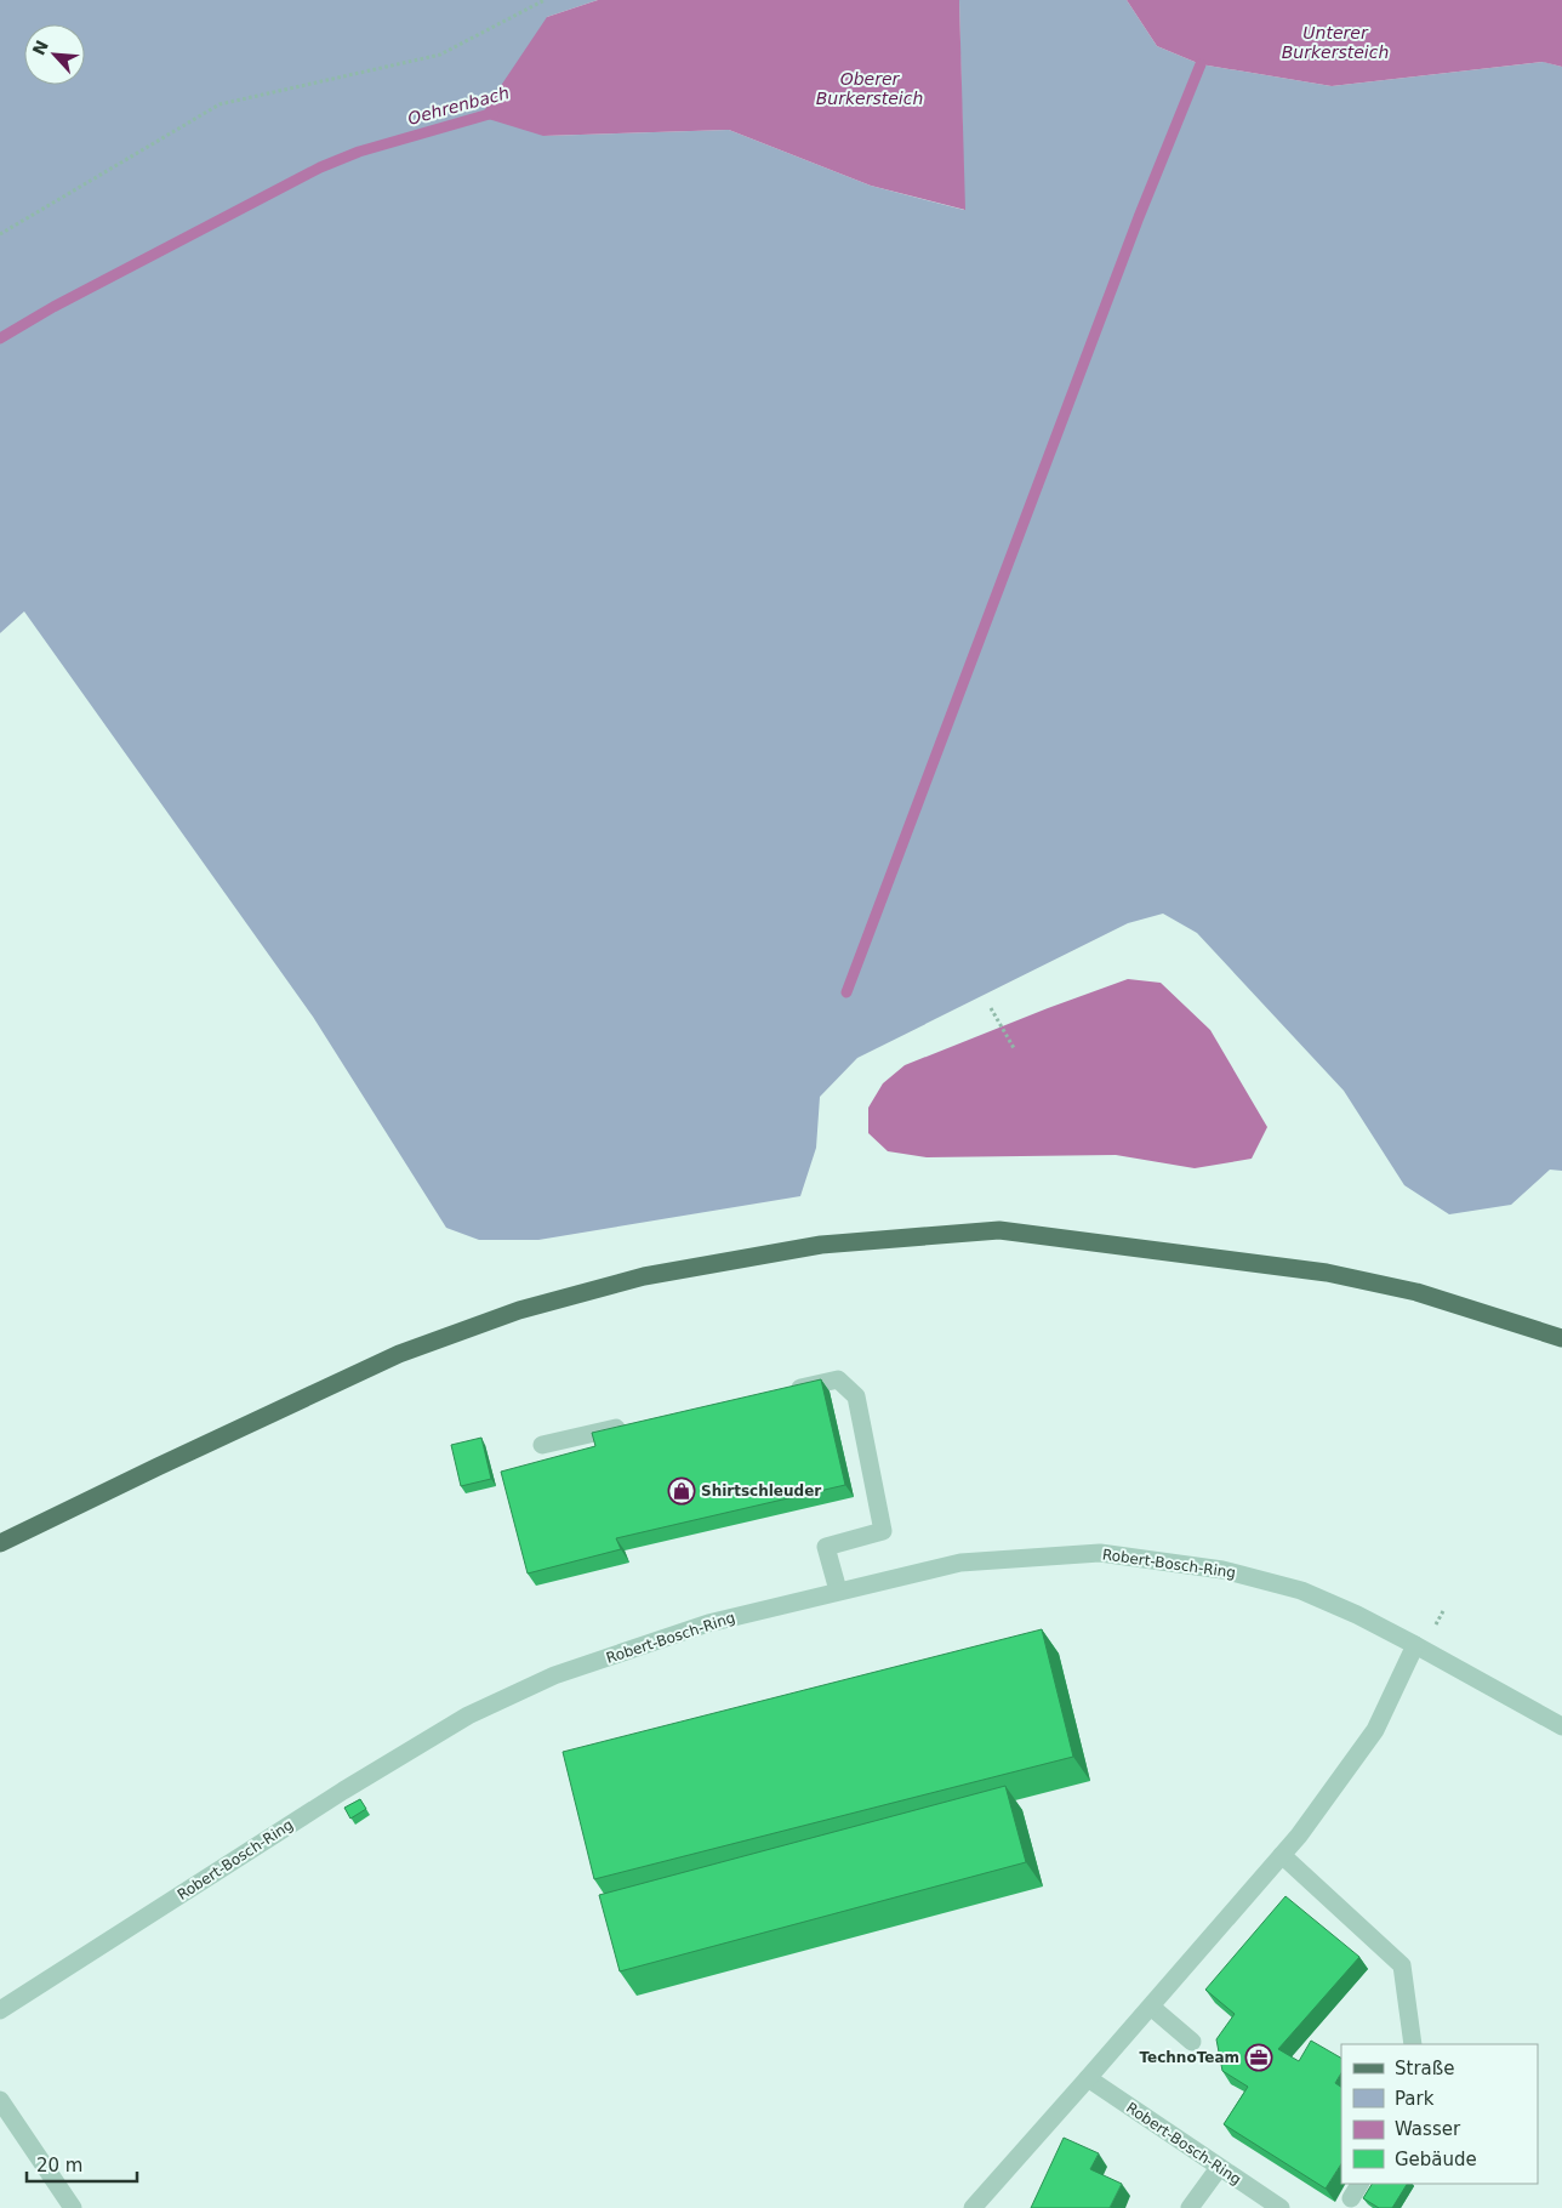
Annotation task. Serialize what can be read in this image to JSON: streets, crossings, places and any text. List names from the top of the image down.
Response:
{
  "streets": {
    "street": ["Robert-Bosch-Ring"]
  },
  "water": ["Unterer Burkersteich", "Oberer Burkersteich", "Oehrenbach"],
  "places": {
    "shop": ["Shirtschleuder"],
    "office": ["TechnoTeam"]
  },
  "legend": [
    "Straße",
    "Park",
    "Wasser",
    "Gebäude"
  ],
  "scale_bar": "20 m",
  "north": "top left"
}
